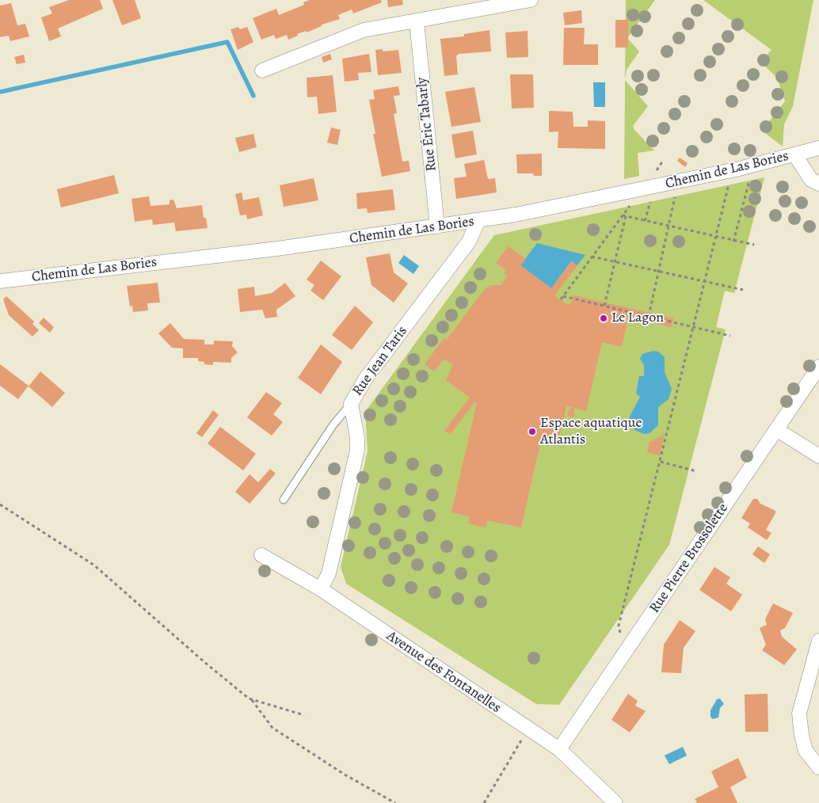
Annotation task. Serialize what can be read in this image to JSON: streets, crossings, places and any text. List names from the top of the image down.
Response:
{
  "streets": {
    "street": [
      "Rue Éric Tabarly",
      "Chemin de Las Bories",
      "Rue Jean Taris",
      "Rue Pierre Brossolette",
      "Avenue des Fontanelles"
    ]
  },
  "crossings": [
    ["Rue Éric Tabarly", "Chemin de Las Bories"],
    ["Chemin de Las Bories", "Rue Jean Taris"],
    ["Rue Jean Taris", "Avenue des Fontanelles"],
    ["Rue Pierre Brossolette", "Avenue des Fontanelles"]
  ],
  "places": ["Le Lagon", "Espace aquatique Atlantis"]
}
